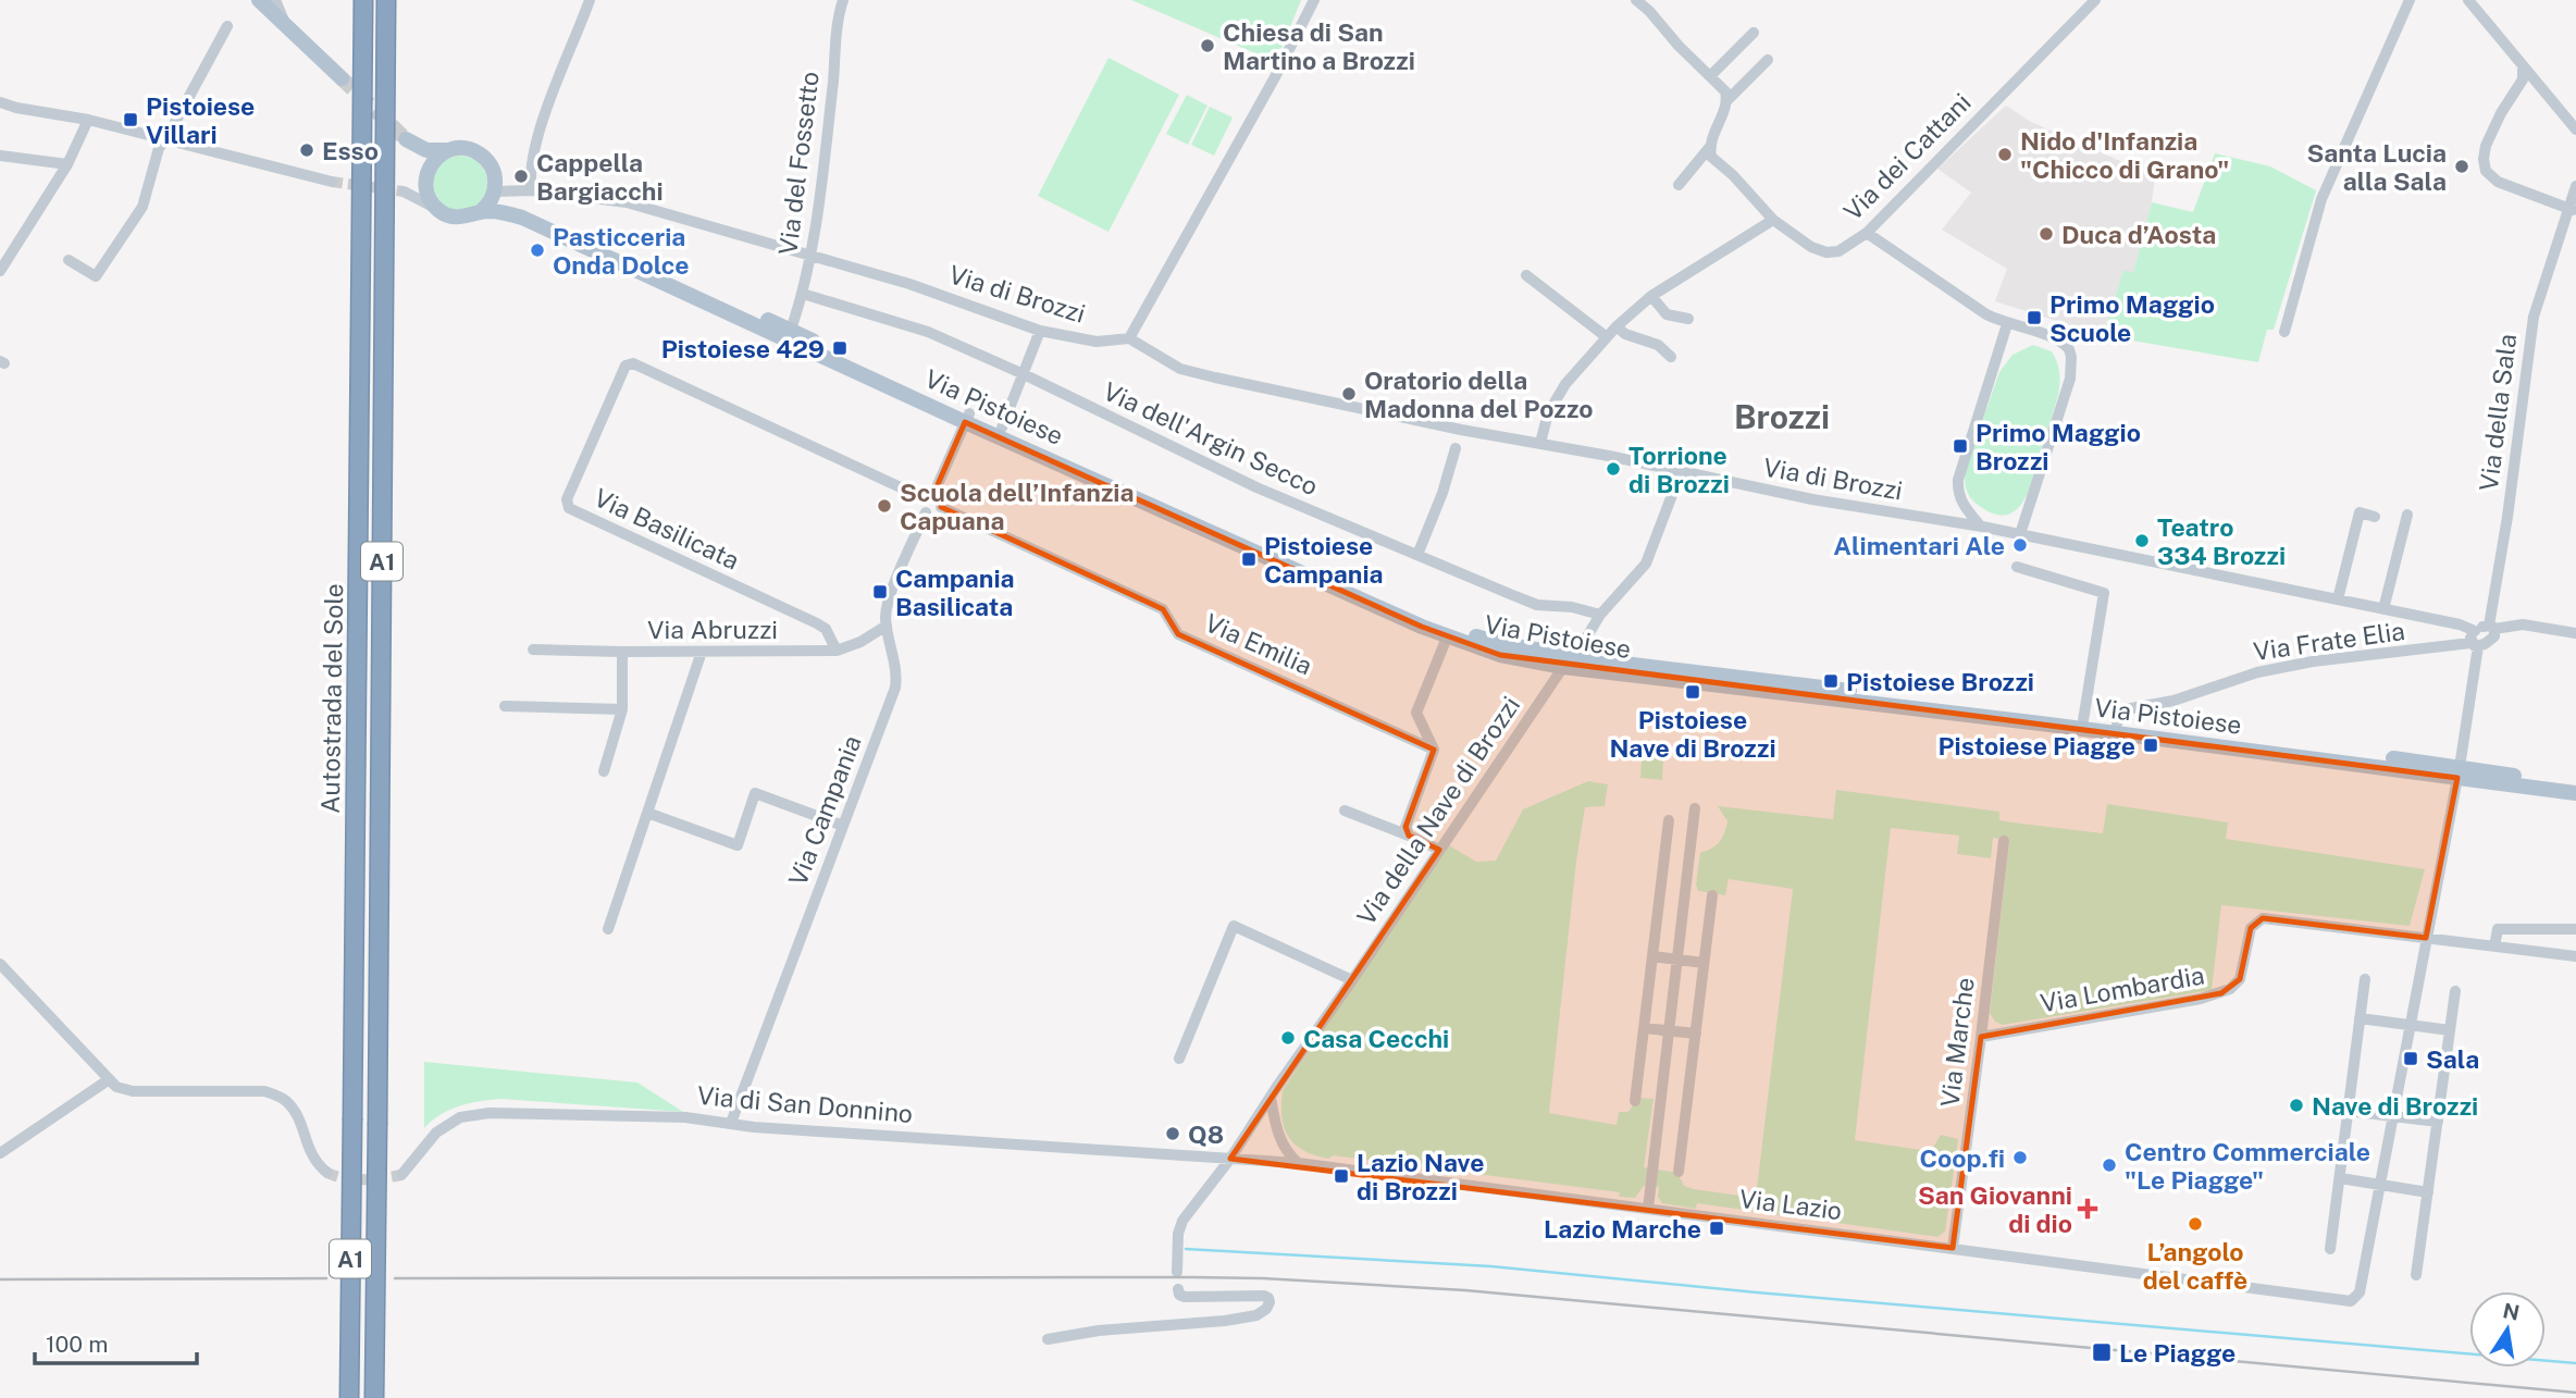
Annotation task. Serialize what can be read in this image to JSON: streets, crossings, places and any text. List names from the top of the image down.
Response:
{
  "streets": {
    "highway": ["A1", "Autostrada del Sole"],
    "main road": ["Via Pistoiese"],
    "street": [
      "Via dei Cattani",
      "Via del Fossetto",
      "Via di Brozzi",
      "Via della Sala",
      "Via dell'Argin Secco",
      "Via Basilicata",
      "Via Abruzzi",
      "Via Frate Elia",
      "Via Emilia",
      "Via Campania",
      "Via della Nave di Brozzi",
      "Via Lombardia",
      "Via Marche",
      "Via di San Donnino",
      "Via Lazio"
    ]
  },
  "crossings": [
    ["Via del Fossetto", "Via di Brozzi"],
    ["Via del Fossetto", "Via Pistoiese"],
    ["Via del Fossetto", "Via dell'Argin Secco"],
    ["Via di Brozzi", "Via Pistoiese"],
    ["Via di Brozzi", "Via Frate Elia"],
    ["Via di Brozzi", "Via della Nave di Brozzi"],
    ["Via Pistoiese", "Via Frate Elia"],
    ["Via Pistoiese", "Via della Nave di Brozzi"],
    ["Via dell'Argin Secco", "Via della Nave di Brozzi"],
    ["Via Basilicata", "Via Abruzzi"],
    ["Via Basilicata", "Via Emilia"],
    ["Via Basilicata", "Via Campania"],
    ["Via Abruzzi", "Via Campania"],
    ["Via Emilia", "Via Campania"],
    ["Via Campania", "Via di San Donnino"],
    ["Via della Nave di Brozzi", "Via di San Donnino"],
    ["Via della Nave di Brozzi", "Via Lazio"],
    ["Via Lombardia", "Via Marche"],
    ["Via Marche", "Via Lazio"],
    ["Via di San Donnino", "Via Lazio"]
  ],
  "districts": ["Brozzi"],
  "places": {
    "other": [
      "Chiesa di San Martino a Brozzi",
      "Esso",
      "Nido d'Infanzia \"Chicco di Grano\"",
      "Santa Lucia alla Sala",
      "Cappella Bargiacchi",
      "Duca d’Aosta",
      "Pasticceria Onda Dolce",
      "Oratorio della Madonna del Pozzo",
      "Torrione di Brozzi",
      "Scuola dell’Infanzia Capuana",
      "Teatro 334 Brozzi",
      "Alimentari Ale",
      "Casa Cecchi",
      "Nave di Brozzi",
      "Q8",
      "Coop.fi",
      "Centro Commerciale \"Le Piagge\"",
      "L’angolo del caffè"
    ],
    "transit": [
      "Pistoiese Villari",
      "Primo Maggio Scuole",
      "Pistoiese 429",
      "Primo Maggio Brozzi",
      "Pistoiese Campania",
      "Campania Basilicata",
      "Pistoiese Brozzi",
      "Pistoiese Nave di Brozzi",
      "Pistoiese Piagge",
      "Sala",
      "Lazio Nave di Brozzi",
      "Lazio Marche",
      "Le Piagge"
    ],
    "health": ["San Giovanni di dio"]
  },
  "scale_bar": "100 m",
  "north": "top"
}
